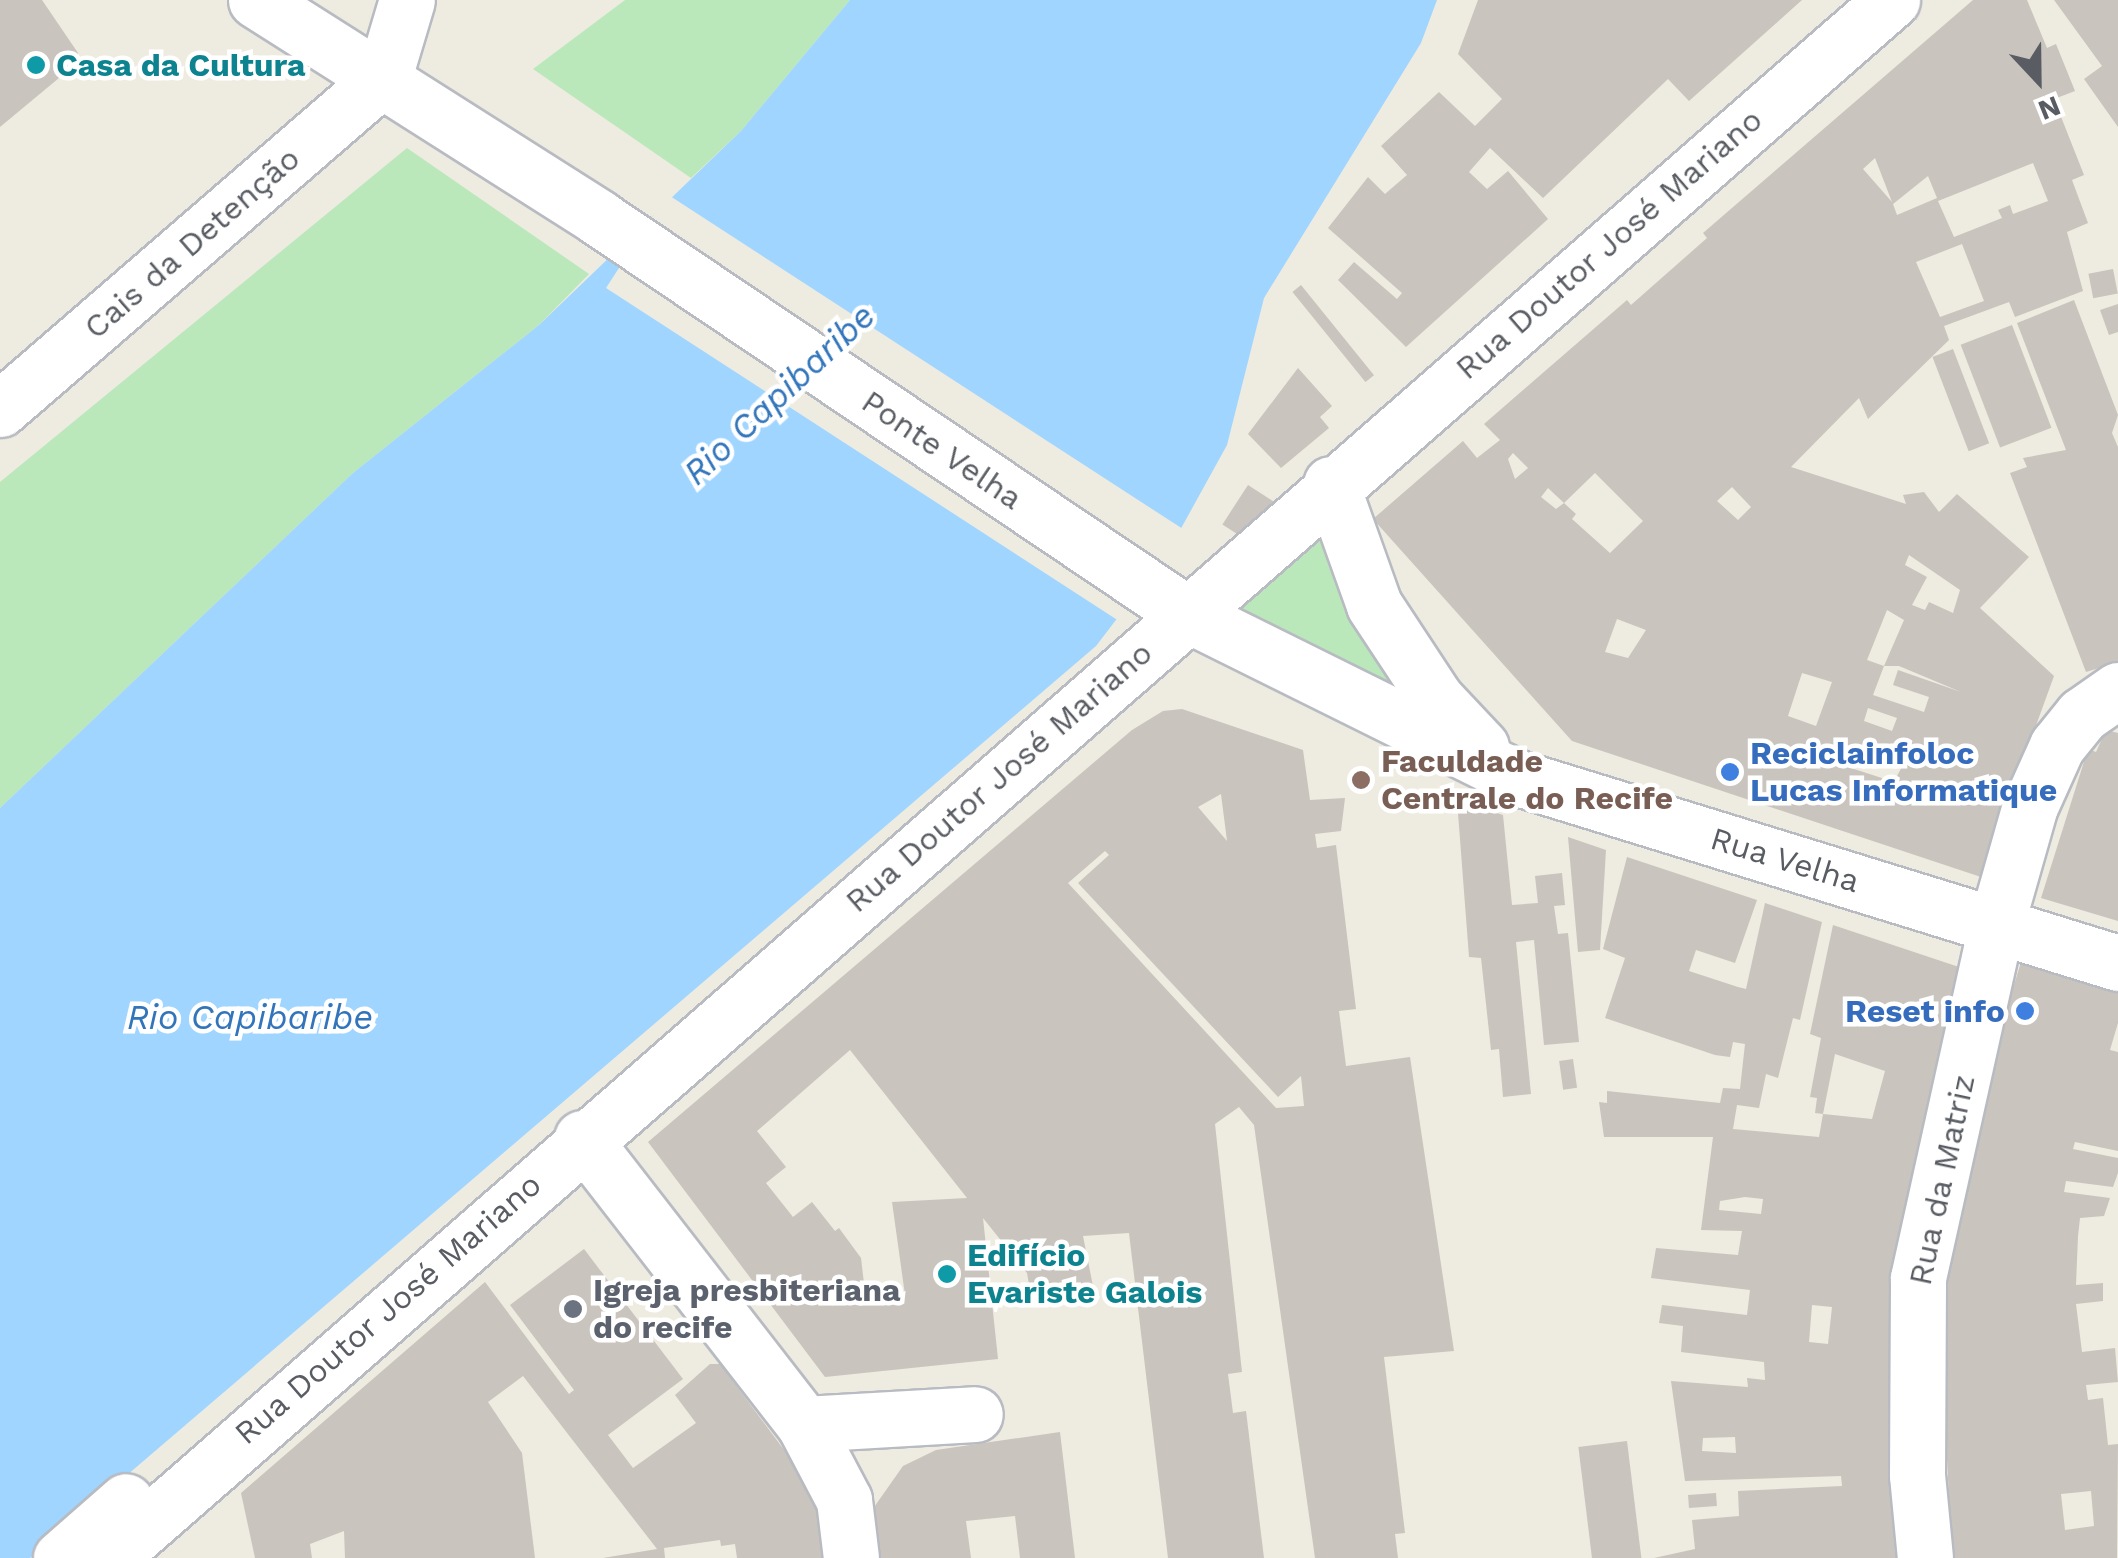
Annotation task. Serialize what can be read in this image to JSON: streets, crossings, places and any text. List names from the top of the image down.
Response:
{
  "streets": {
    "street": [
      "Cais da Detenção",
      "Rua Doutor José Mariano",
      "Ponte Velha",
      "Rua Velha",
      "Rua da Matriz"
    ]
  },
  "crossings": [
    ["Cais da Detenção", "Ponte Velha"],
    ["Rua Doutor José Mariano", "Ponte Velha"],
    ["Rua Doutor José Mariano", "Rua Velha"],
    ["Ponte Velha", "Rua Velha"],
    ["Rua Velha", "Rua da Matriz"]
  ],
  "water": ["Rio Capibaribe"],
  "places": [
    "Casa da Cultura",
    "Reciclainfoloc Lucas Informatique",
    "Faculdade Centrale do Recife",
    "Reset info",
    "Edifício Evariste Galois",
    "Igreja presbiteriana do recife"
  ],
  "north": "bottom"
}
